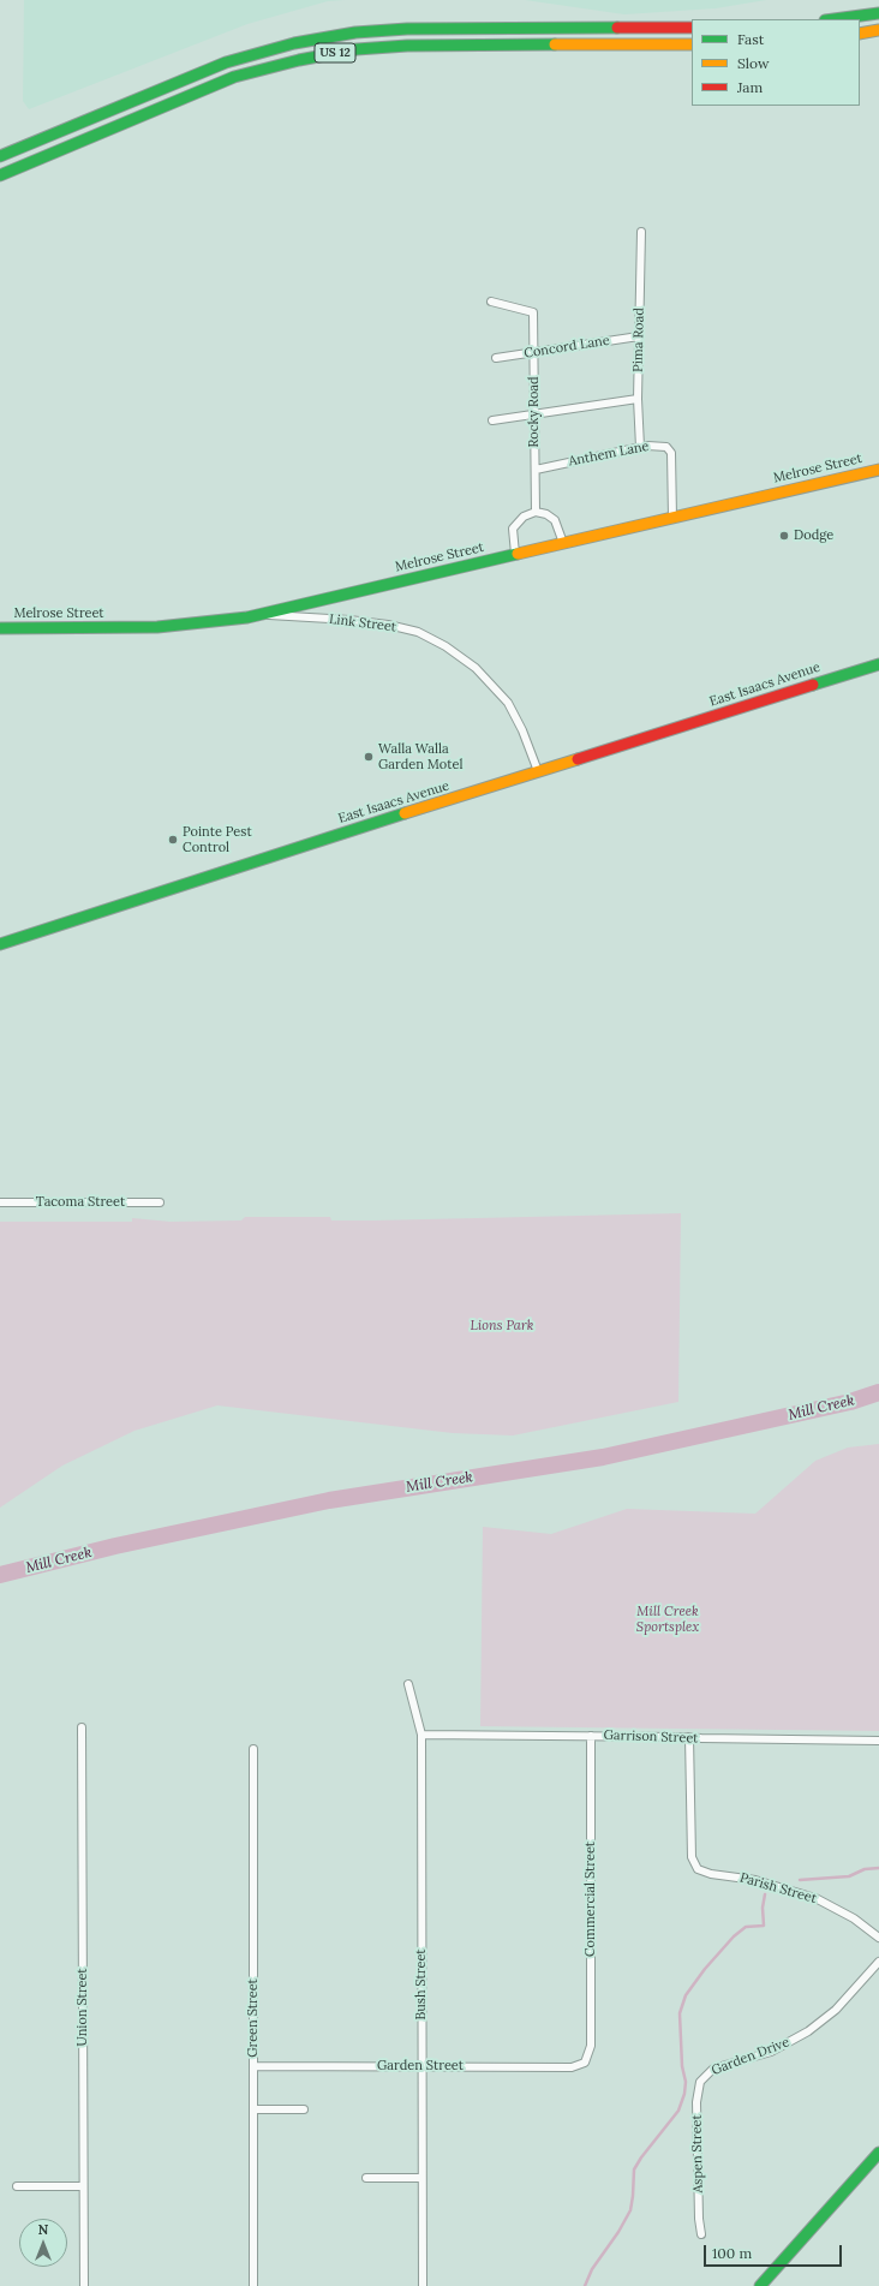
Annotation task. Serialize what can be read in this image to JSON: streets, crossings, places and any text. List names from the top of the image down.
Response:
{
  "streets": {
    "main road": ["US 12", "Melrose Street", "East Isaacs Avenue"],
    "street": [
      "Pima Road",
      "Concord Lane",
      "Rocky Road",
      "Anthem Lane",
      "Link Street",
      "Tacoma Street",
      "Garrison Street",
      "Parish Street",
      "Commercial Street",
      "Bush Street",
      "Union Street",
      "Green Street",
      "Garden Drive",
      "Garden Street",
      "Aspen Street"
    ]
  },
  "crossings": [
    ["Pima Road", "Concord Lane"],
    ["Pima Road", "Anthem Lane"],
    ["Concord Lane", "Rocky Road"],
    ["Rocky Road", "Anthem Lane"],
    ["Anthem Lane", "Melrose Street"],
    ["Melrose Street", "Link Street"],
    ["Link Street", "East Isaacs Avenue"],
    ["Garrison Street", "Parish Street"],
    ["Garrison Street", "Commercial Street"],
    ["Garrison Street", "Bush Street"],
    ["Commercial Street", "Garden Street"],
    ["Bush Street", "Garden Street"],
    ["Green Street", "Garden Street"],
    ["Garden Drive", "Aspen Street"]
  ],
  "water": ["Mill Creek"],
  "parks": ["Lions Park", "Mill Creek Sportsplex"],
  "places": ["Dodge", "Walla Walla Garden Motel", "Pointe Pest Control"],
  "legend": ["Fast", "Slow", "Jam"],
  "scale_bar": "100 m",
  "north": "top"
}
